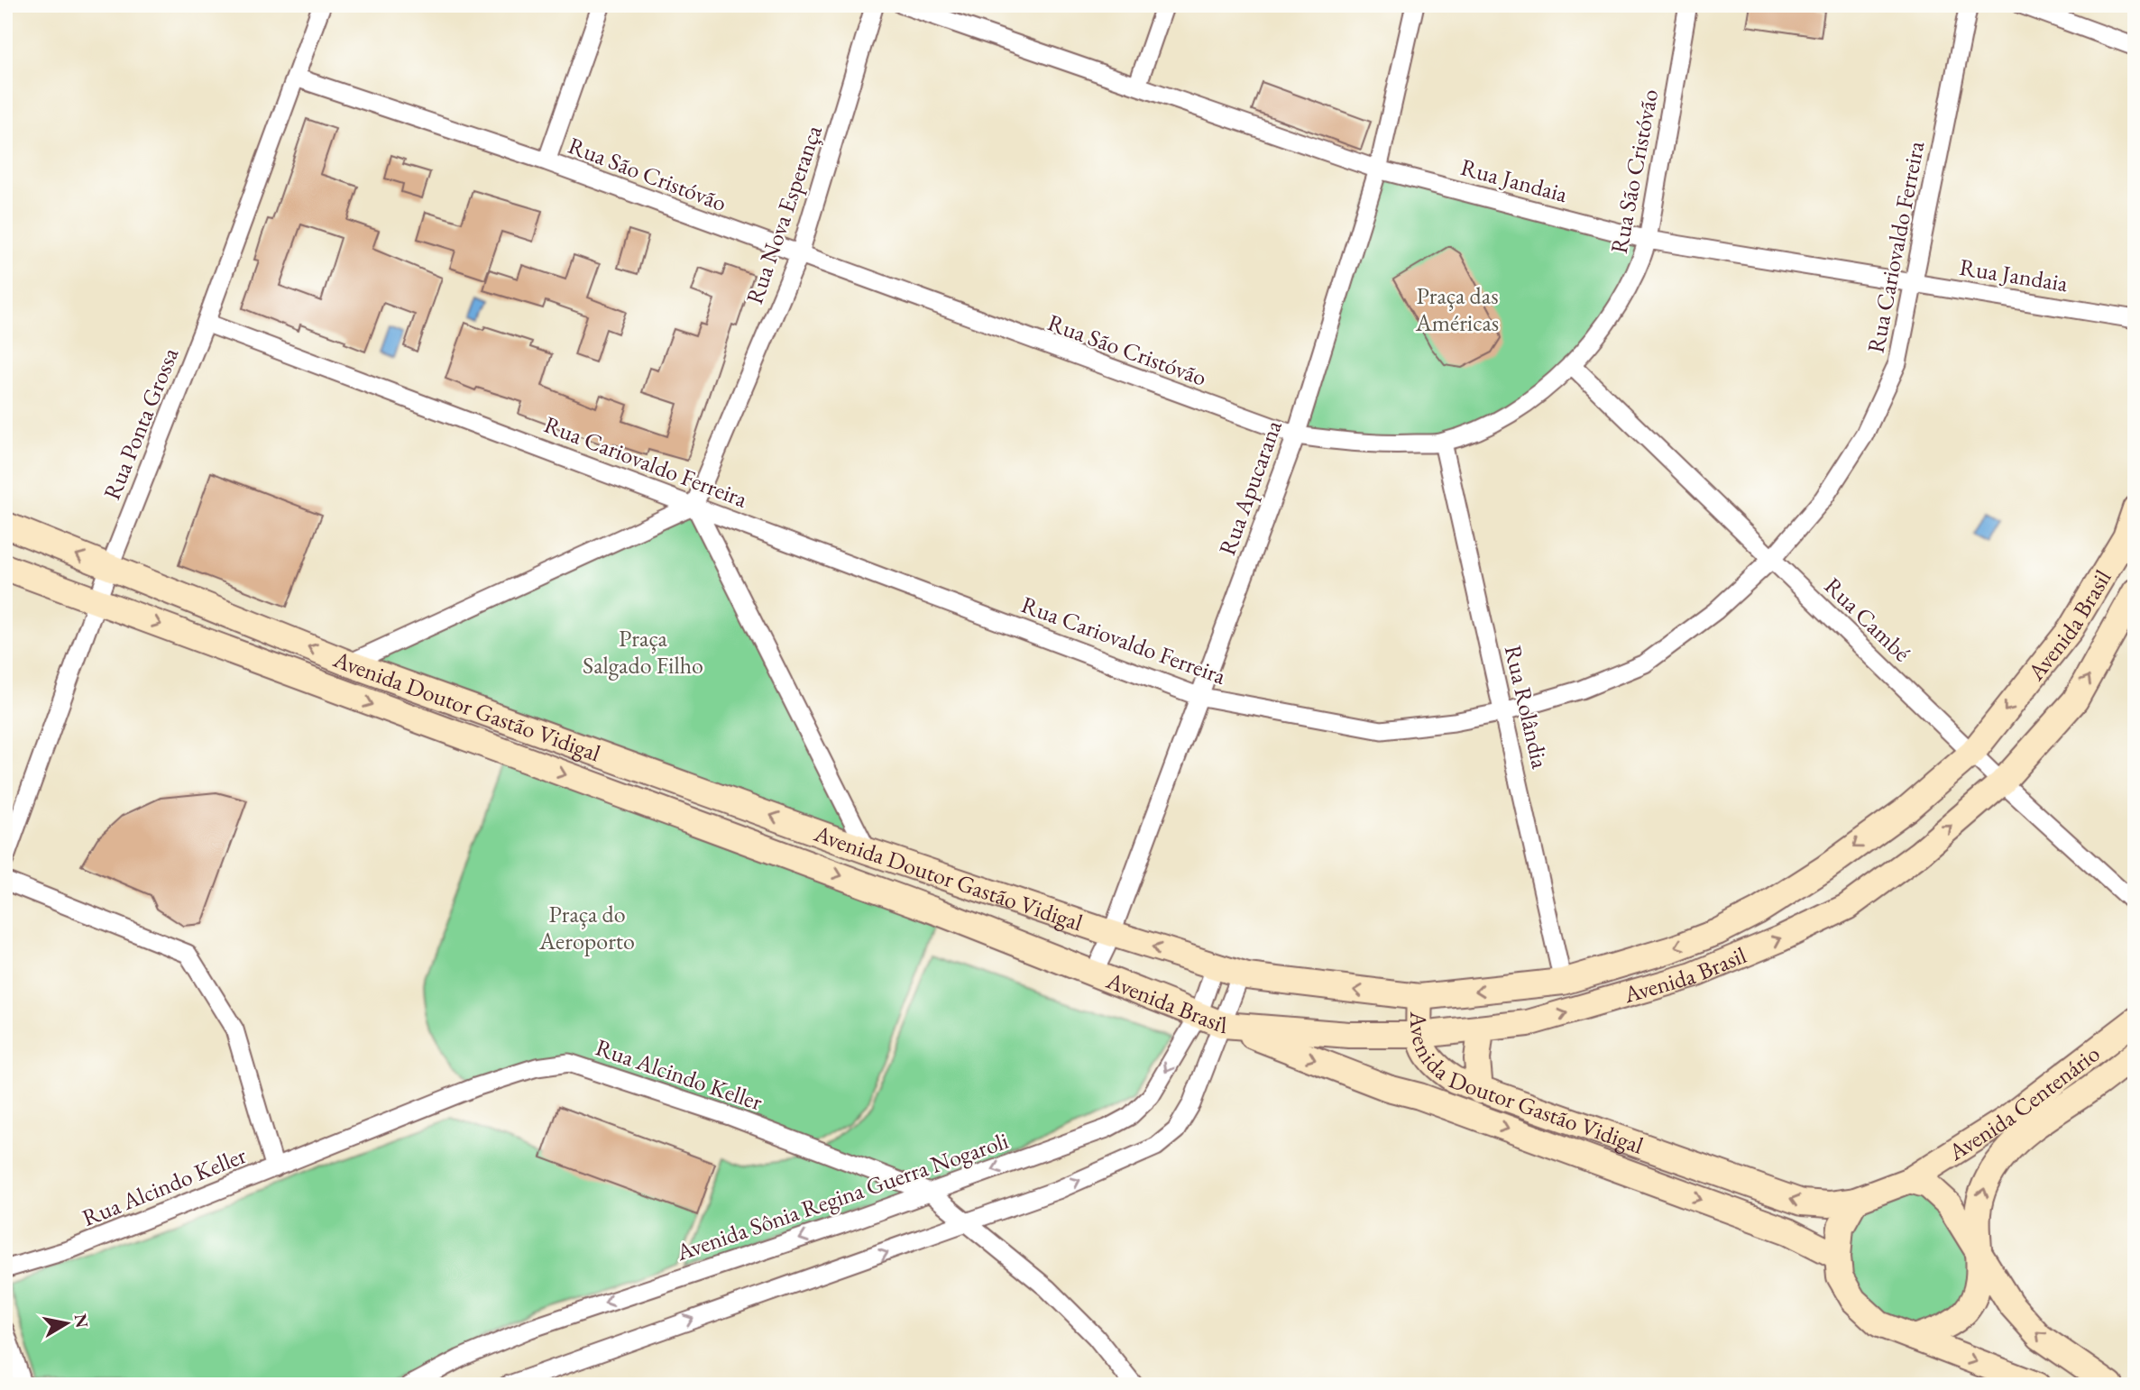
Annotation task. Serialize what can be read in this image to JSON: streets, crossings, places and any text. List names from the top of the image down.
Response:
{
  "streets": {
    "main road": ["Avenida Brasil", "Avenida Doutor Gastão Vidigal", "Avenida Centenário"],
    "street": [
      "Rua São Cristóvão",
      "Rua Jandaia",
      "Rua Nova Esperança",
      "Rua Cariovaldo Ferreira",
      "Rua Ponta Grossa",
      "Rua Apucarana",
      "Rua Cambé",
      "Rua Rolândia",
      "Rua Alcindo Keller",
      "Avenida Sônia Regina Guerra Nogaroli"
    ]
  },
  "crossings": [
    ["Rua São Cristóvão", "Rua Jandaia"],
    ["Rua São Cristóvão", "Rua Nova Esperança"],
    ["Rua São Cristóvão", "Rua Ponta Grossa"],
    ["Rua São Cristóvão", "Rua Apucarana"],
    ["Rua São Cristóvão", "Rua Cambé"],
    ["Rua São Cristóvão", "Rua Rolândia"],
    ["Rua Jandaia", "Rua Cariovaldo Ferreira"],
    ["Rua Jandaia", "Rua Apucarana"],
    ["Rua Nova Esperança", "Rua Cariovaldo Ferreira"],
    ["Rua Cariovaldo Ferreira", "Rua Ponta Grossa"],
    ["Rua Cariovaldo Ferreira", "Rua Apucarana"],
    ["Rua Cariovaldo Ferreira", "Rua Cambé"],
    ["Rua Cariovaldo Ferreira", "Rua Rolândia"],
    ["Rua Ponta Grossa", "Avenida Doutor Gastão Vidigal"],
    ["Rua Apucarana", "Avenida Brasil"],
    ["Rua Apucarana", "Avenida Doutor Gastão Vidigal"],
    ["Rua Cambé", "Avenida Brasil"],
    ["Avenida Brasil", "Avenida Doutor Gastão Vidigal"],
    ["Avenida Brasil", "Rua Rolândia"],
    ["Avenida Brasil", "Avenida Sônia Regina Guerra Nogaroli"],
    ["Avenida Doutor Gastão Vidigal", "Avenida Centenário"],
    ["Avenida Doutor Gastão Vidigal", "Avenida Sônia Regina Guerra Nogaroli"],
    ["Rua Alcindo Keller", "Avenida Sônia Regina Guerra Nogaroli"]
  ],
  "parks": ["Praça das Américas", "Praça Salgado Filho", "Praça do Aeroporto"],
  "north": "right"
}
